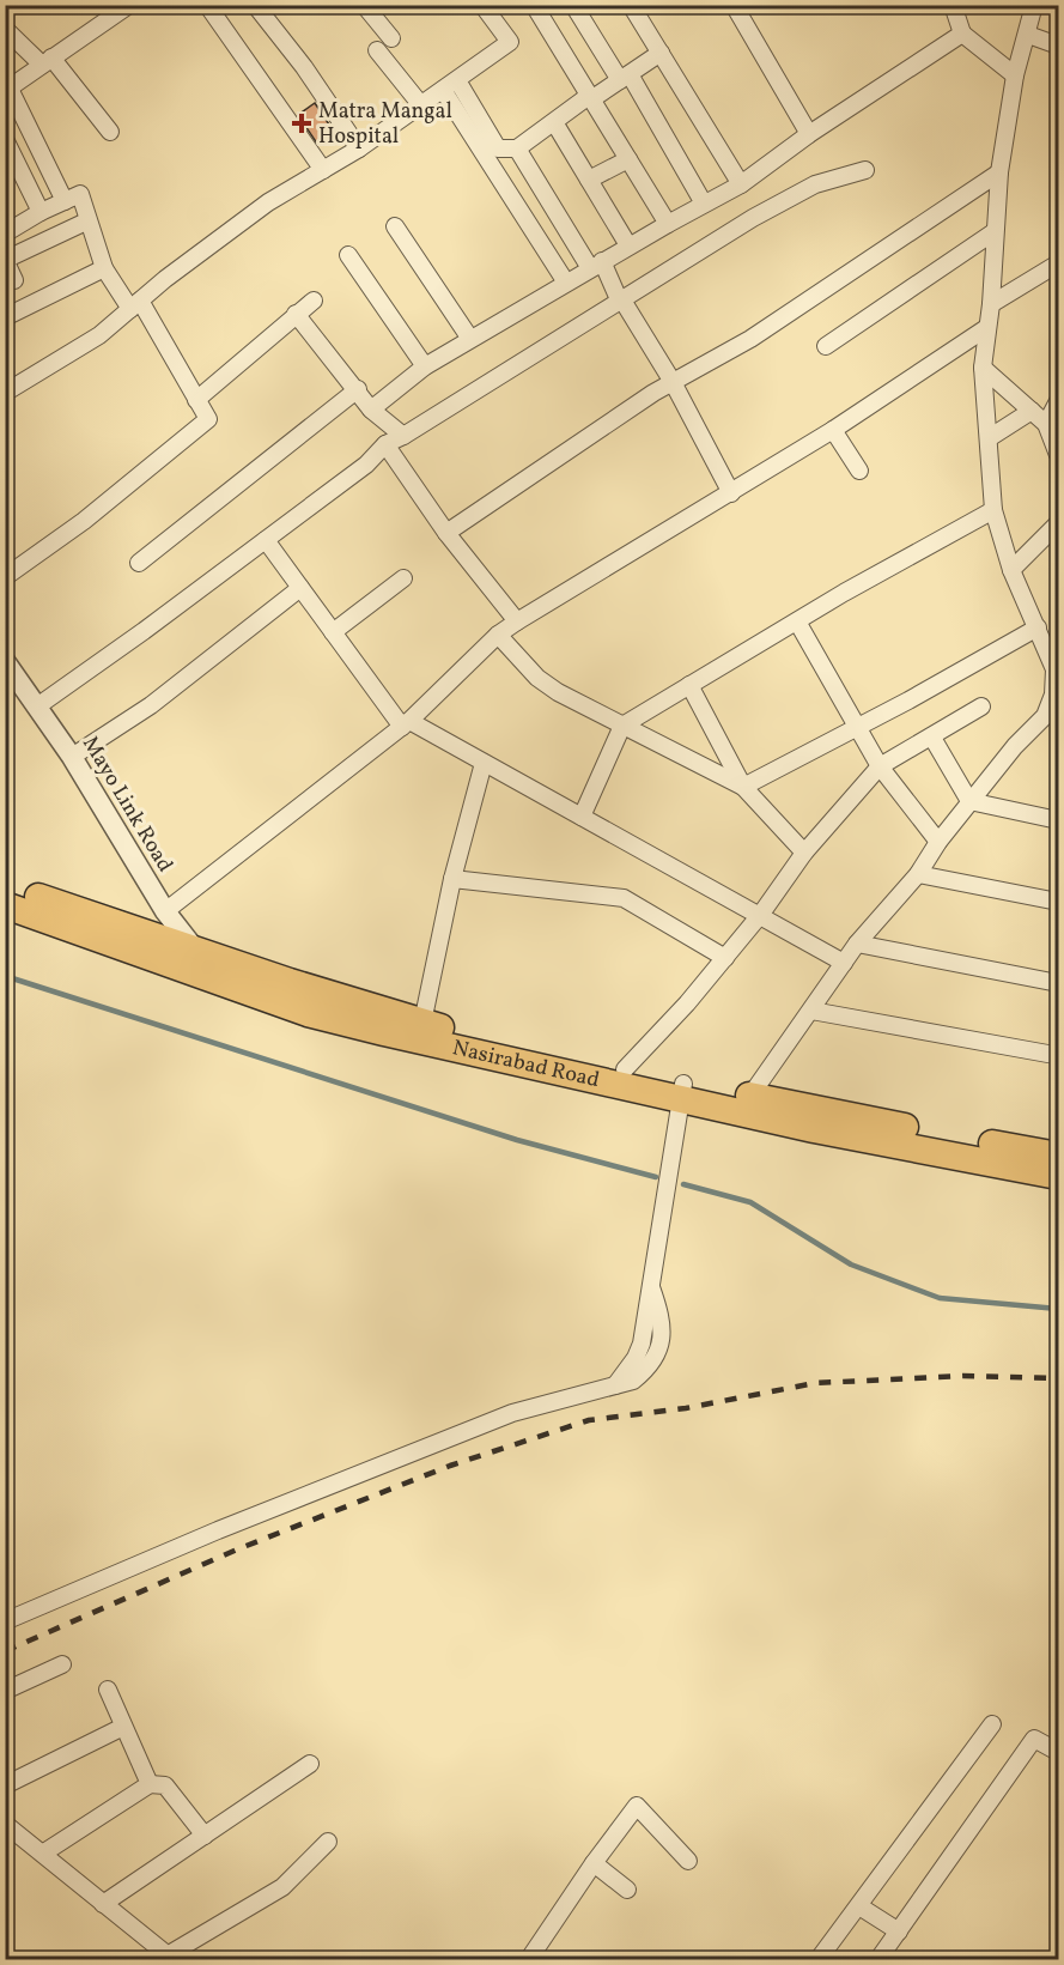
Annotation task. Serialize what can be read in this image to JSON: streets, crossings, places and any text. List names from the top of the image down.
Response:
{
  "streets": {
    "highway": ["Nasirabad Road"],
    "street": ["Mayo Link Road"]
  },
  "crossings": [
    ["Mayo Link Road", "Nasirabad Road"]
  ],
  "places": {
    "health": ["Matra Mangal Hospital"]
  }
}
